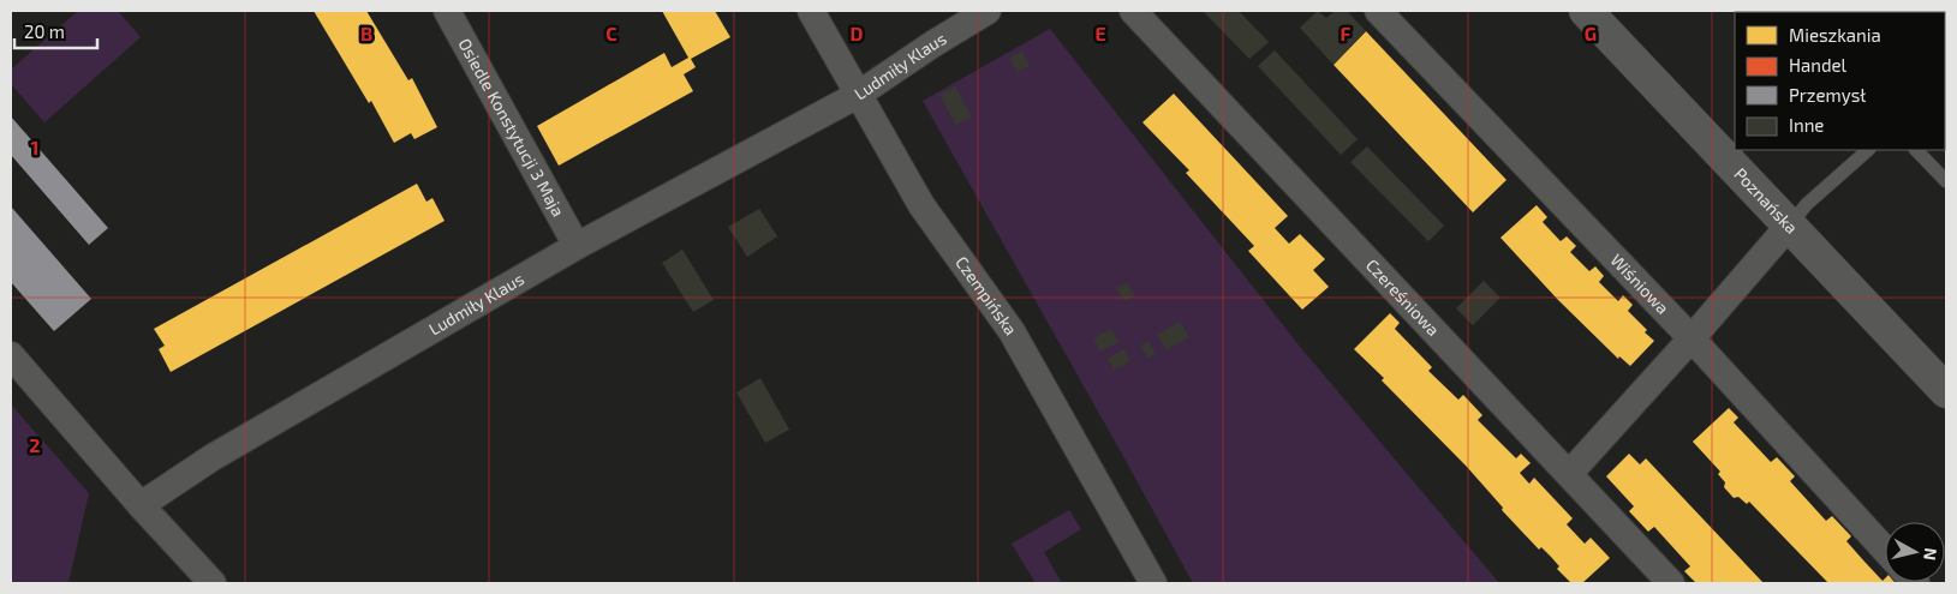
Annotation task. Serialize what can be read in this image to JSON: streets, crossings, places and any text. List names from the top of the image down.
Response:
{
  "streets": {
    "street": [
      "Ludmiły Klaus",
      "Osiedle Konstytucji 3 Maja",
      "Poznańska",
      "Wiśniowa",
      "Czempińska",
      "Czereśniowa"
    ]
  },
  "crossings": [
    ["Ludmiły Klaus", "Osiedle Konstytucji 3 Maja"],
    ["Ludmiły Klaus", "Czempińska"]
  ],
  "legend": [
    "Mieszkania",
    "Handel",
    "Przemysł",
    "Inne"
  ],
  "scale_bar": "20 m",
  "north": "right",
  "grid": {
    "columns": [
      "B",
      "C",
      "D",
      "E",
      "F",
      "G"
    ],
    "rows": ["1", "2"]
  }
}
